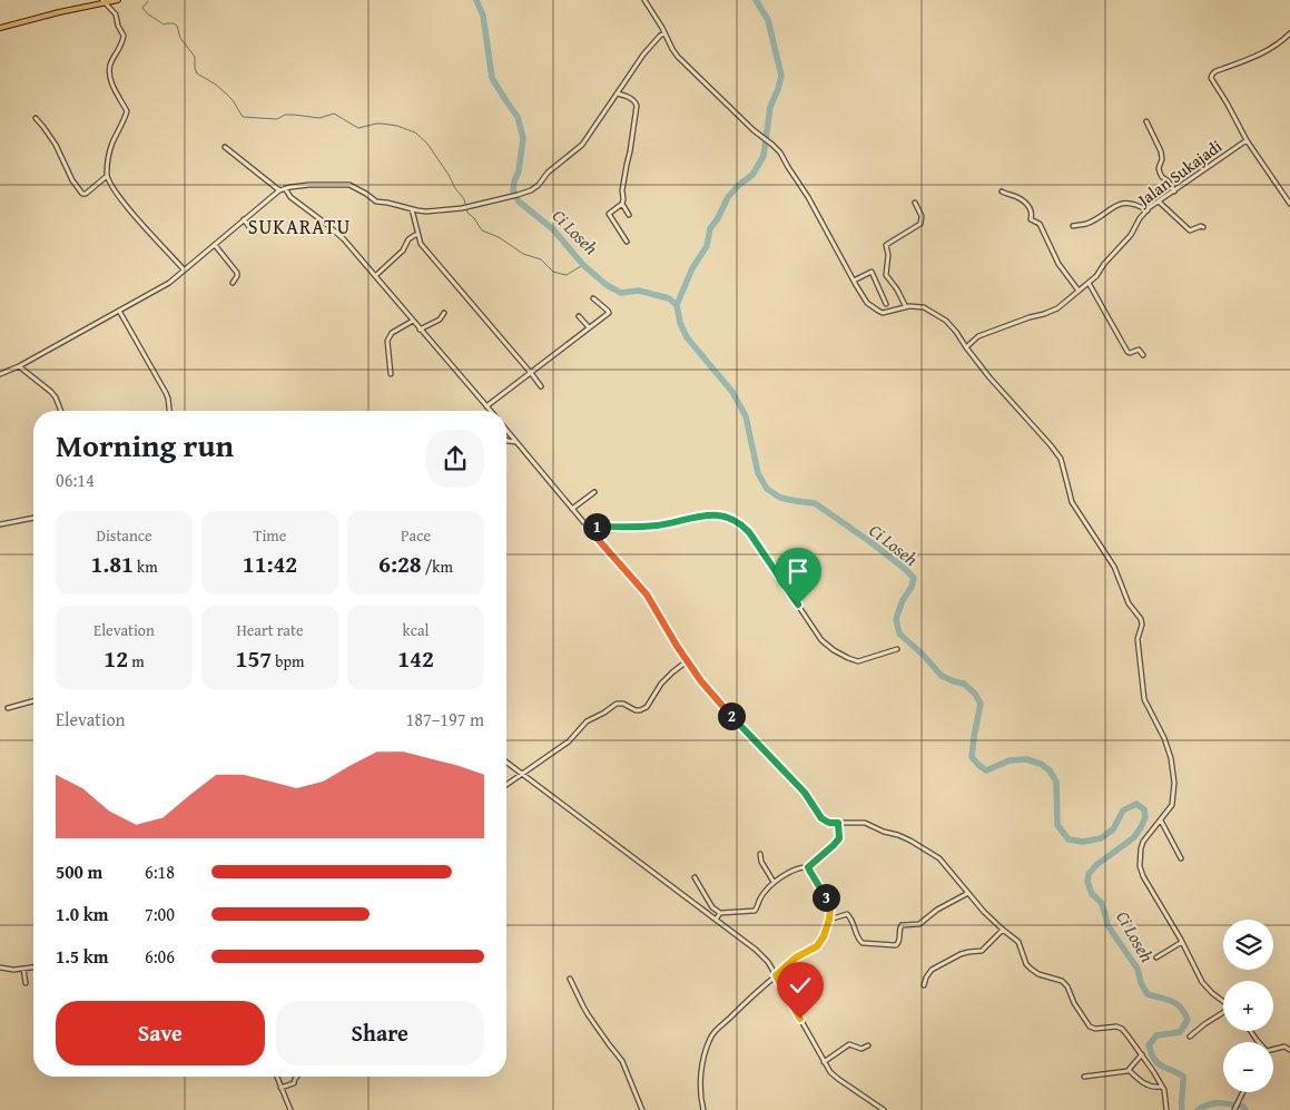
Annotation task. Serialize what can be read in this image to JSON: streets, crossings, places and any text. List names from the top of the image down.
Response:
{
  "streets": {
    "street": ["Jalan Sukajadi"]
  },
  "districts": ["SUKARATU"],
  "water": ["Ci Loseh"],
  "page": {
    "heading": ["Morning run", "06:14"],
    "stats": [
      ["Distance", "1.81 km"],
      ["Time", "11:42"],
      ["Pace", "6:28 /km"],
      ["Elevation", "12 m"],
      ["Heart rate", "157 bpm"],
      ["kcal", "142"]
    ],
    "pins": ["1", "2", "3"],
    "chart": ["Elevation", "187–197 m"],
    "list": [
      {
        "name": "500 m",
        "note": "6:18"
      },
      {
        "name": "1.0 km",
        "note": "7:00"
      },
      {
        "name": "1.5 km",
        "note": "6:06"
      }
    ],
    "map_buttons": ["+", "−"],
    "buttons": ["Save", "Share"]
  }
}
